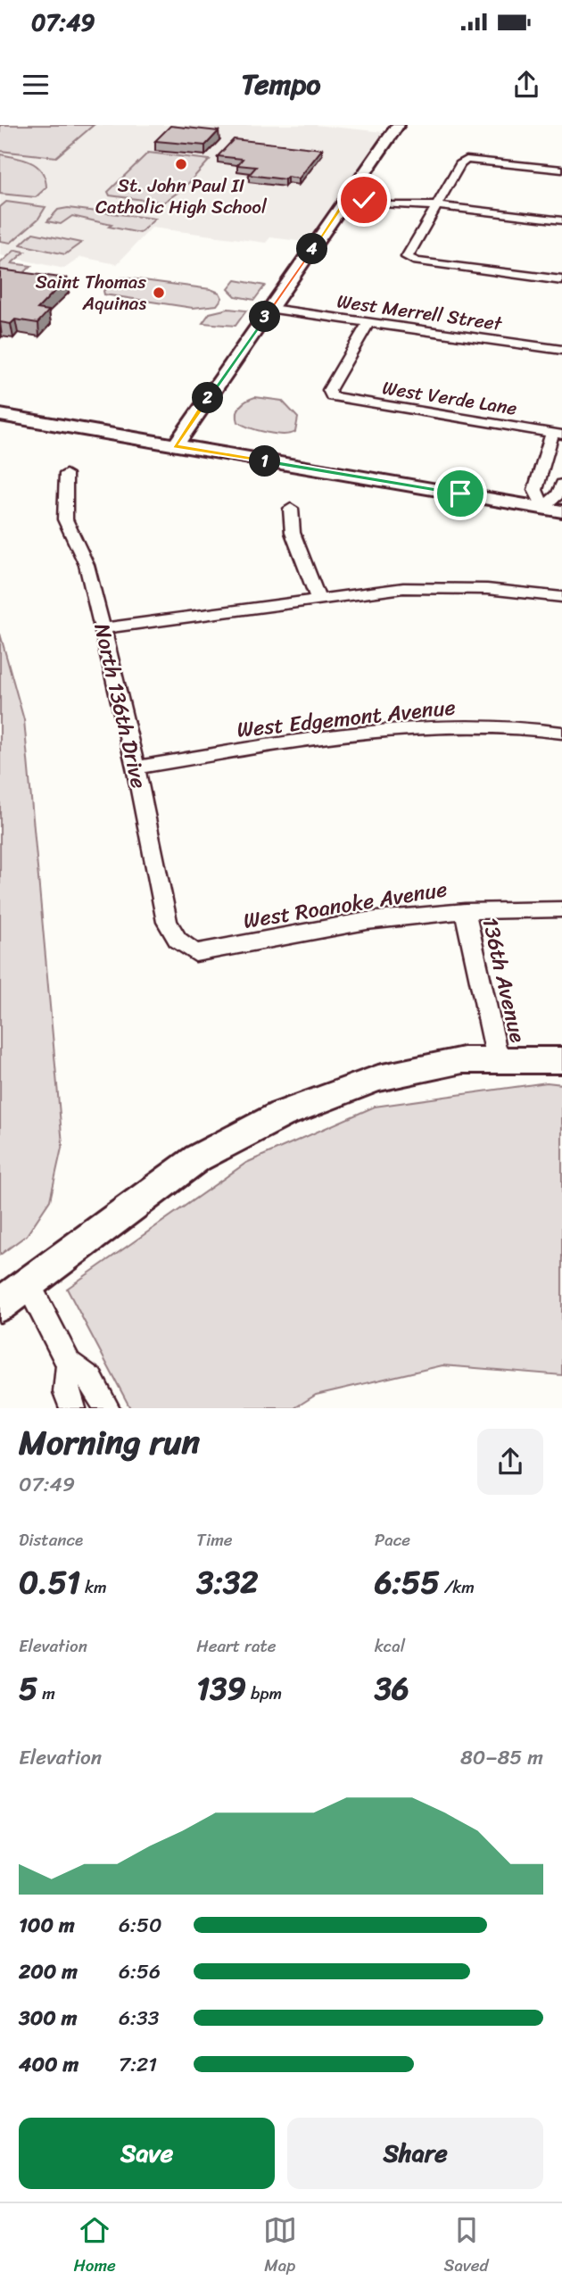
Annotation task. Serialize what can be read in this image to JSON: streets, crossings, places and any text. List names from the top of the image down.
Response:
{
  "streets": {
    "street": [
      "West Merrell Street",
      "West Verde Lane",
      "North 136th Drive",
      "West Edgemont Avenue",
      "West Roanoke Avenue",
      "136th Avenue"
    ]
  },
  "crossings": [
    ["West Merrell Street", "West Verde Lane"],
    ["North 136th Drive", "West Edgemont Avenue"],
    ["North 136th Drive", "West Roanoke Avenue"],
    ["West Roanoke Avenue", "136th Avenue"]
  ],
  "places": ["St. John Paul II Catholic High School", "Saint Thomas Aquinas"],
  "page": {
    "status": "07:49",
    "header": "Tempo",
    "pins": [
      "4",
      "3",
      "2",
      "1"
    ],
    "heading": ["Morning run", "07:49"],
    "stats": [
      ["Distance", "0.51 km"],
      ["Time", "3:32"],
      ["Pace", "6:55 /km"],
      ["Elevation", "5 m"],
      ["Heart rate", "139 bpm"],
      ["kcal", "36"]
    ],
    "chart": ["Elevation", "80–85 m"],
    "list": [
      {
        "name": "100 m",
        "note": "6:50"
      },
      {
        "name": "200 m",
        "note": "6:56"
      },
      {
        "name": "300 m",
        "note": "6:33"
      },
      {
        "name": "400 m",
        "note": "7:21"
      }
    ],
    "buttons": ["Save", "Share"],
    "tabs": ["Home", "Map", "Saved"]
  }
}
